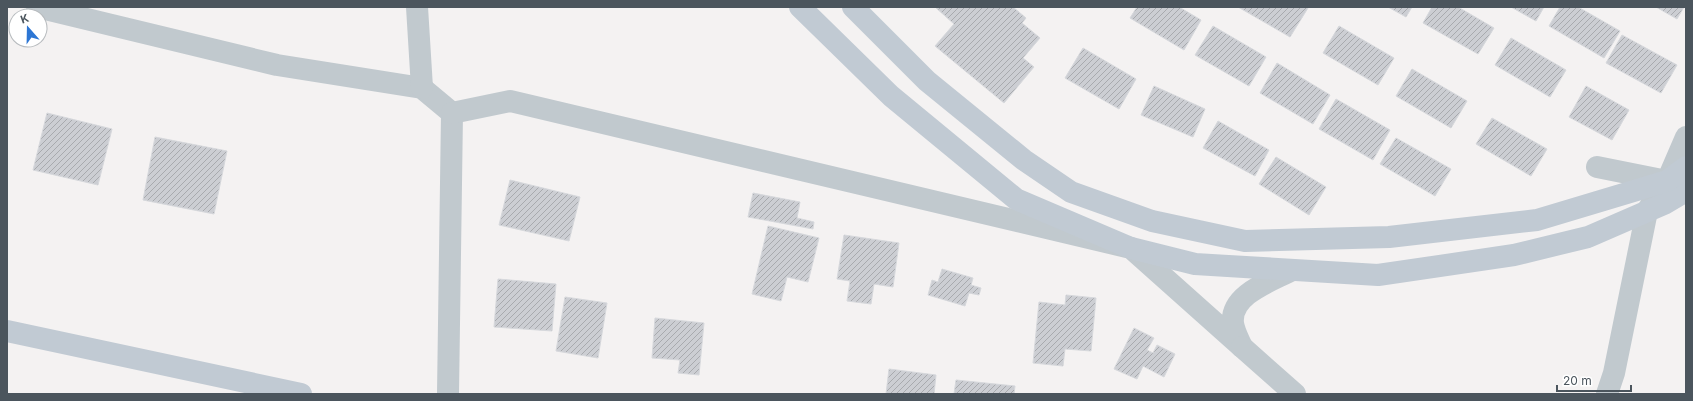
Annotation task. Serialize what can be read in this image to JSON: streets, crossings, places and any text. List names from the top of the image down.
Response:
{
  "scale_bar": "20 m",
  "north": "top"
}
